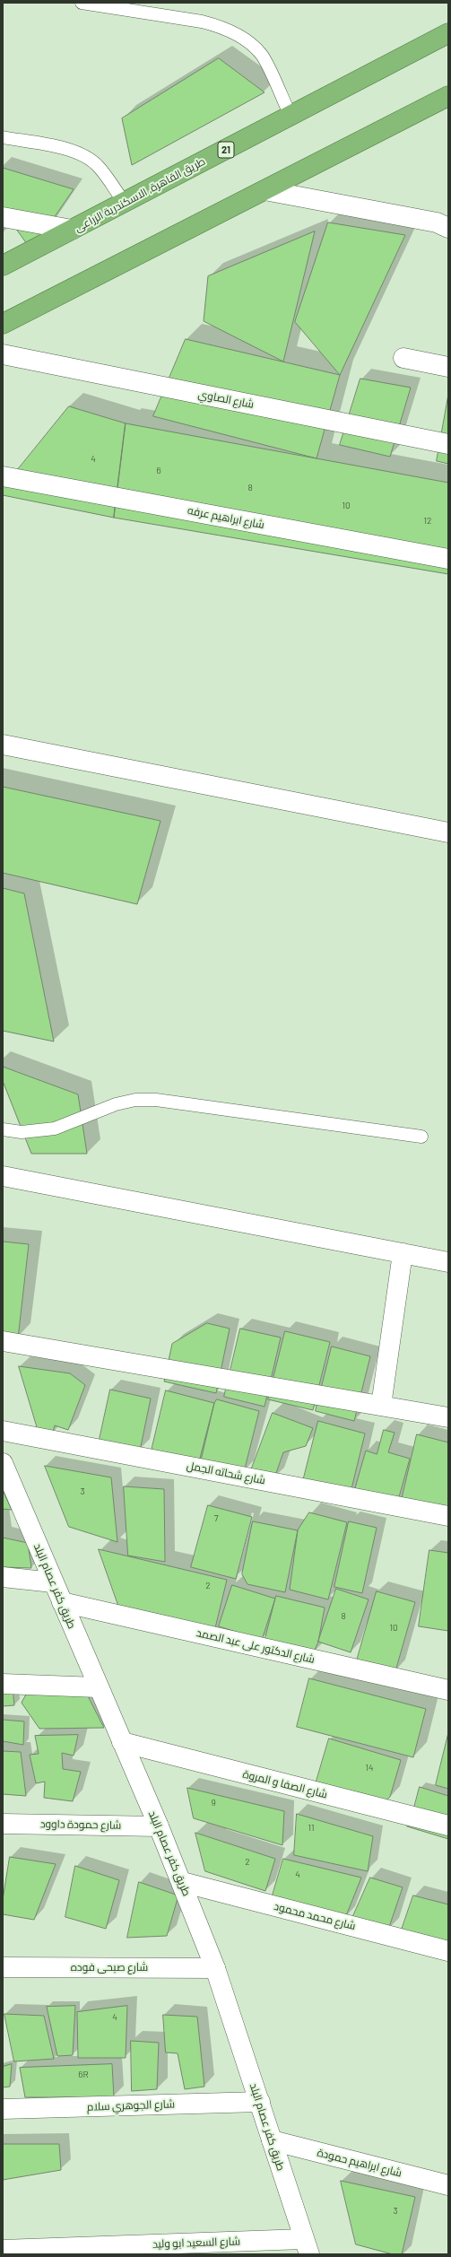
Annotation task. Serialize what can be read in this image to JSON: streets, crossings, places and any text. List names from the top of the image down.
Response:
{
  "streets": {
    "highway": ["21", "طريق القاهرة, الاسكندرية الزراعى"],
    "street": [
      "شارع الصاوي",
      "شارع ابراهيم عرفه",
      "شارع شحاته الجمل",
      "طريق كفر عصام البلد",
      "شارع الدكتور على عبد الصمد",
      "شارع الصفا و المروة",
      "شارع حمودة داوود",
      "شارع محمد محمود",
      "شارع صبحى فوده",
      "شارع الجوهري سلام",
      "شارع ابراهيم حمودة",
      "شارع السعيد ابو وليد"
    ]
  },
  "crossings": [
    ["طريق كفر عصام البلد", "شارع الدكتور على عبد الصمد"],
    ["طريق كفر عصام البلد", "شارع الصفا و المروة"],
    ["طريق كفر عصام البلد", "شارع حمودة داوود"],
    ["طريق كفر عصام البلد", "شارع محمد محمود"],
    ["طريق كفر عصام البلد", "شارع صبحى فوده"],
    ["طريق كفر عصام البلد", "شارع الجوهري سلام"],
    ["طريق كفر عصام البلد", "شارع ابراهيم حمودة"],
    ["طريق كفر عصام البلد", "شارع السعيد ابو وليد"]
  ],
  "house_numbers": [
    "4",
    "6",
    "8",
    "10",
    "12",
    "3",
    "7",
    "2",
    "8",
    "10",
    "14",
    "9",
    "11",
    "2",
    "4",
    "4",
    "6R",
    "3"
  ]
}
